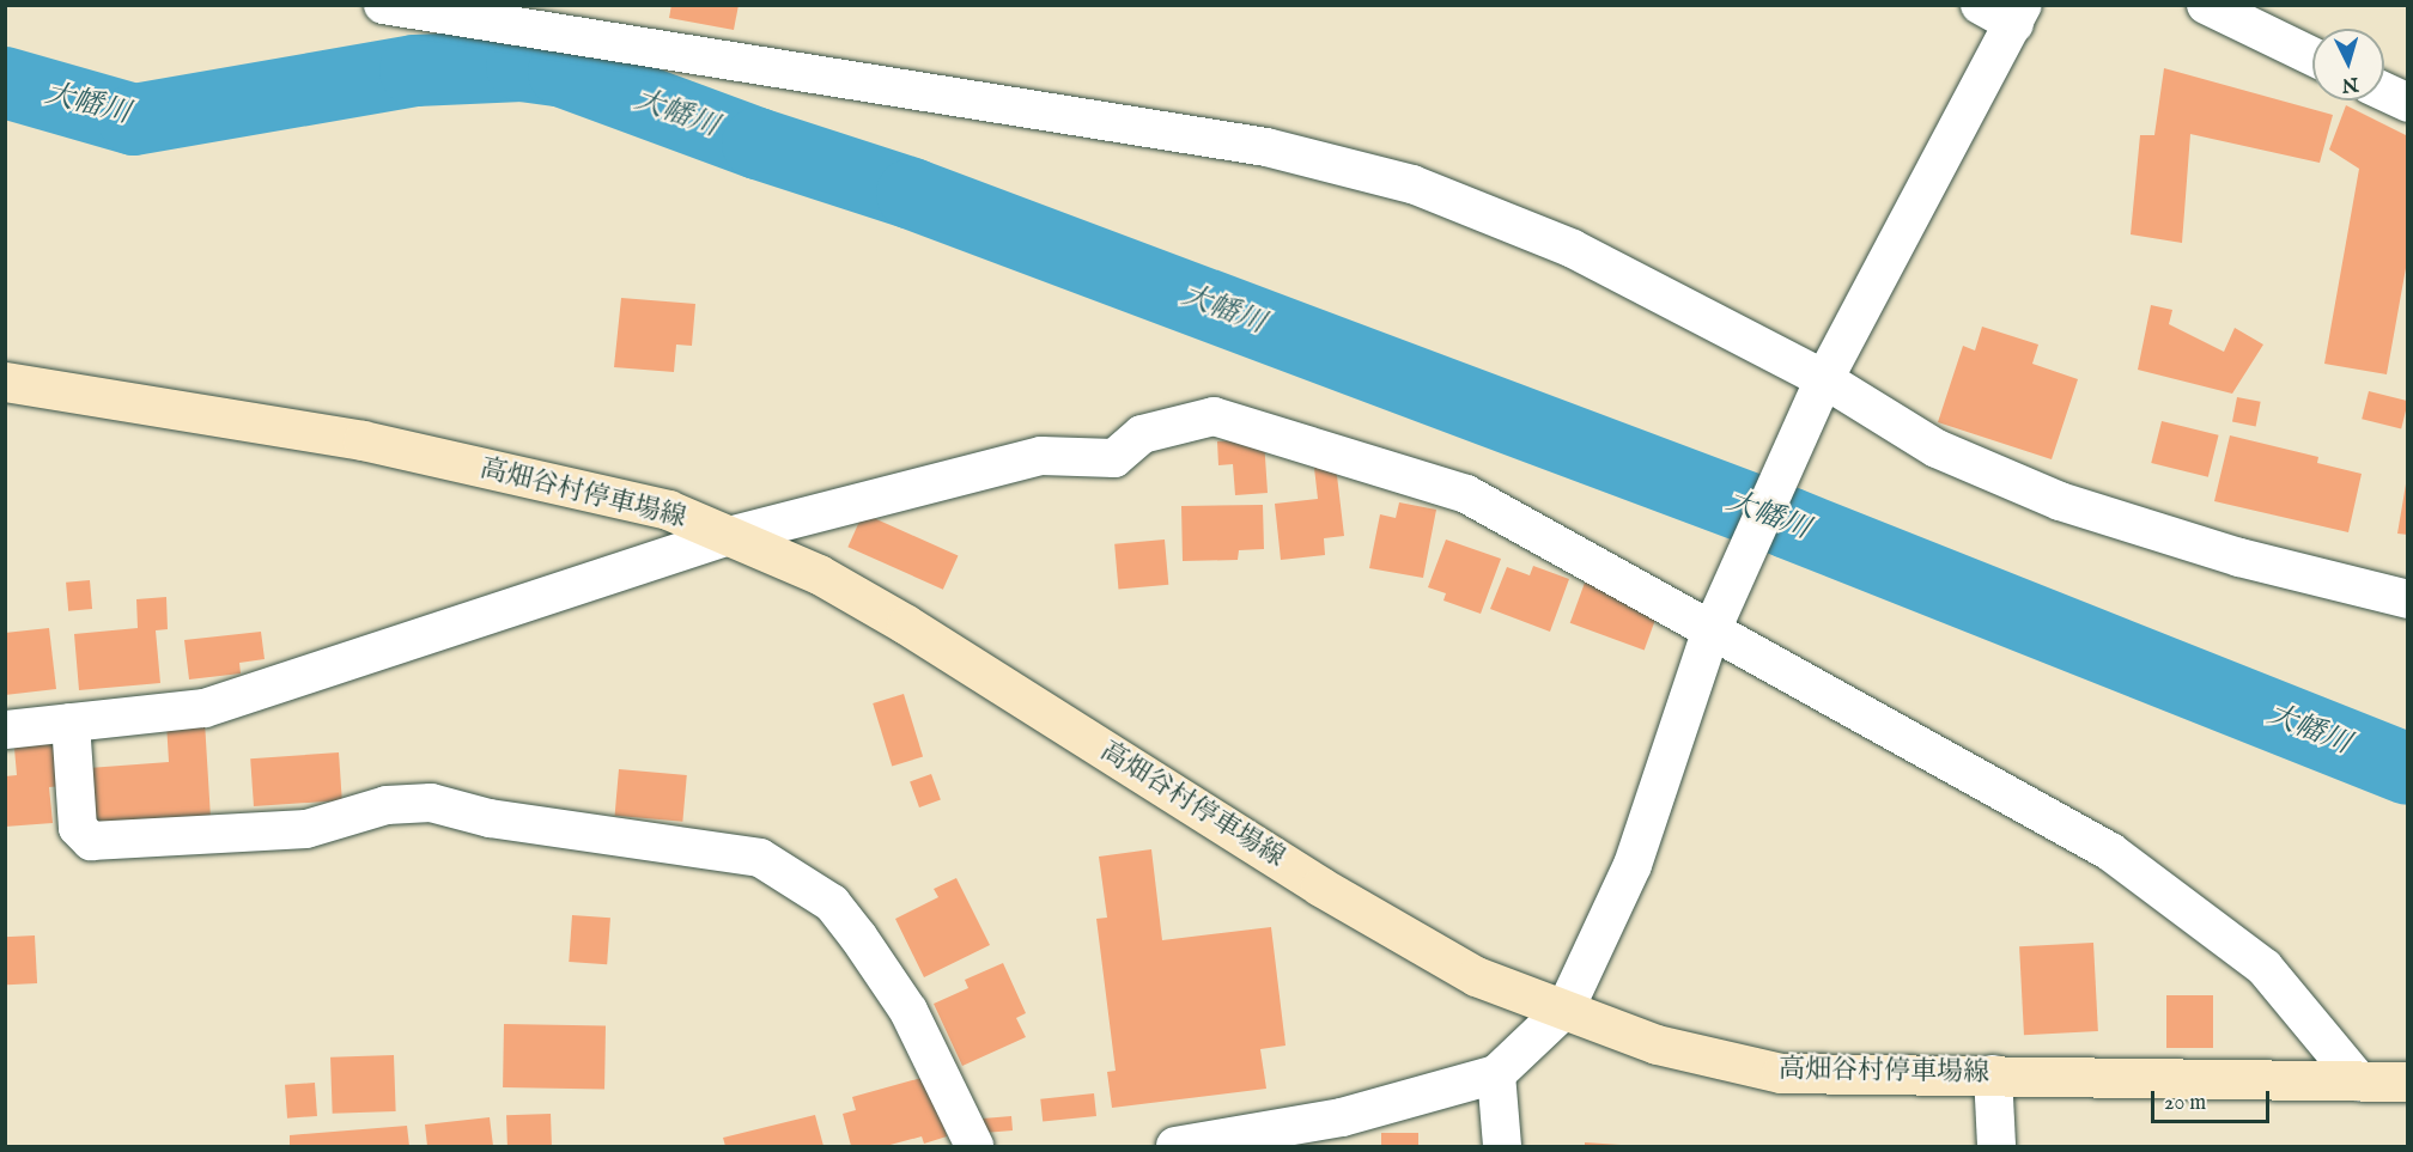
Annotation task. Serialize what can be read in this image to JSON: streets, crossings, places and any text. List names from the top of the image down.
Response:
{
  "streets": {
    "main road": ["高畑谷村停車場線"]
  },
  "water": ["大幡川"],
  "scale_bar": "20 m",
  "north": "bottom"
}
